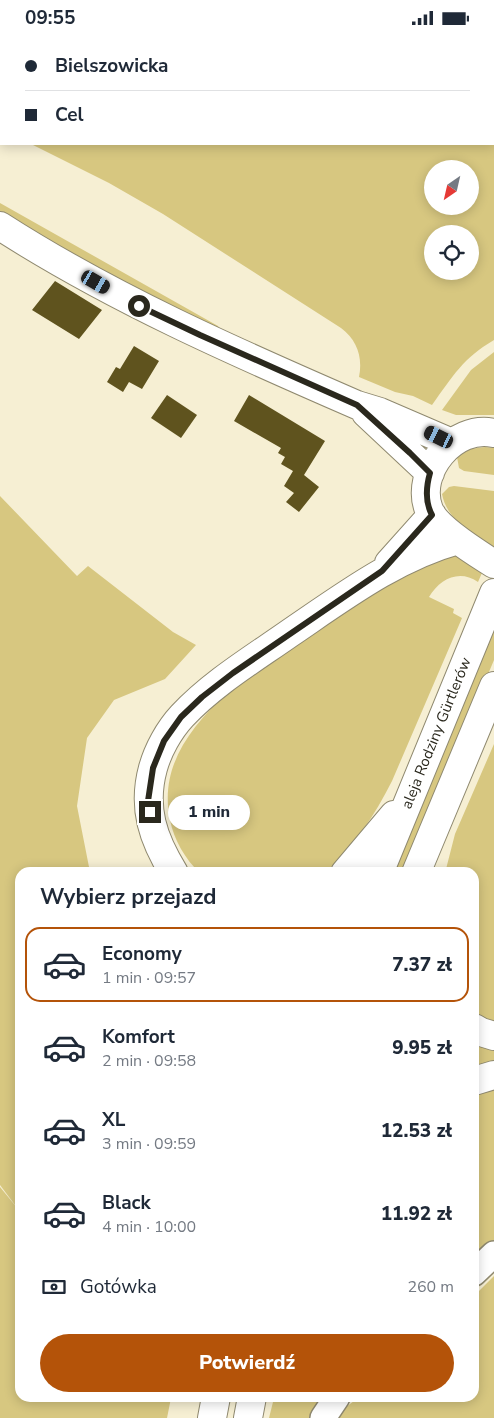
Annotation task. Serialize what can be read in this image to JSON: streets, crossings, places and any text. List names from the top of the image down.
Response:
{
  "streets": {
    "main road": ["aleja Rodziny Gürtlerów"]
  },
  "north": "bottom left",
  "page": {
    "status": "09:55",
    "banner": ["Bielszowicka", "Cel"],
    "bubble": "1 min",
    "heading": "Wybierz przejazd",
    "list": [
      {
        "name": "Economy",
        "note": "1 min · 09:57",
        "value": "7.37 zł"
      },
      {
        "name": "Komfort",
        "note": "2 min · 09:58",
        "value": "9.95 zł"
      },
      {
        "name": "XL",
        "note": "3 min · 09:59",
        "value": "12.53 zł"
      },
      {
        "name": "Black",
        "note": "4 min · 10:00",
        "value": "11.92 zł"
      }
    ],
    "pay": ["Gotówka", "260 m"],
    "buttons": "Potwierdź"
  }
}
